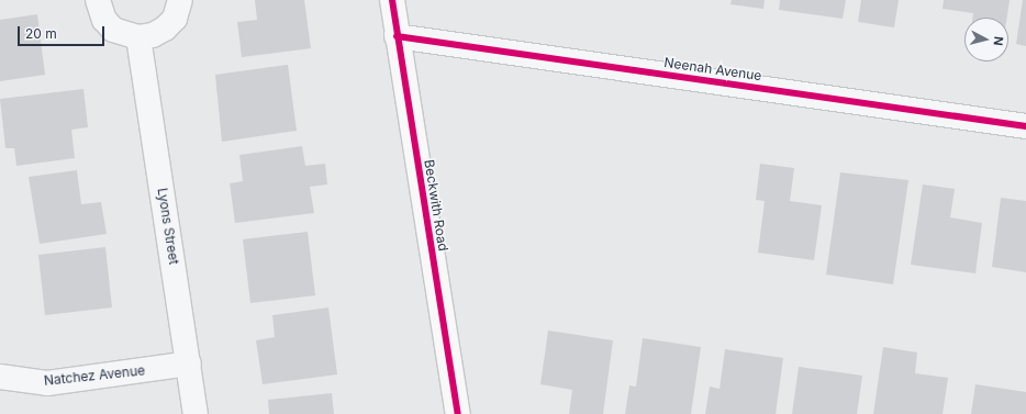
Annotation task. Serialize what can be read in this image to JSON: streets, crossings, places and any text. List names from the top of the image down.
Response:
{
  "streets": {
    "street": [
      "Neenah Avenue",
      "Beckwith Road",
      "Lyons Street",
      "Natchez Avenue"
    ]
  },
  "crossings": [
    ["Neenah Avenue", "Beckwith Road"],
    ["Lyons Street", "Natchez Avenue"]
  ],
  "scale_bar": "20 m",
  "north": "right"
}
